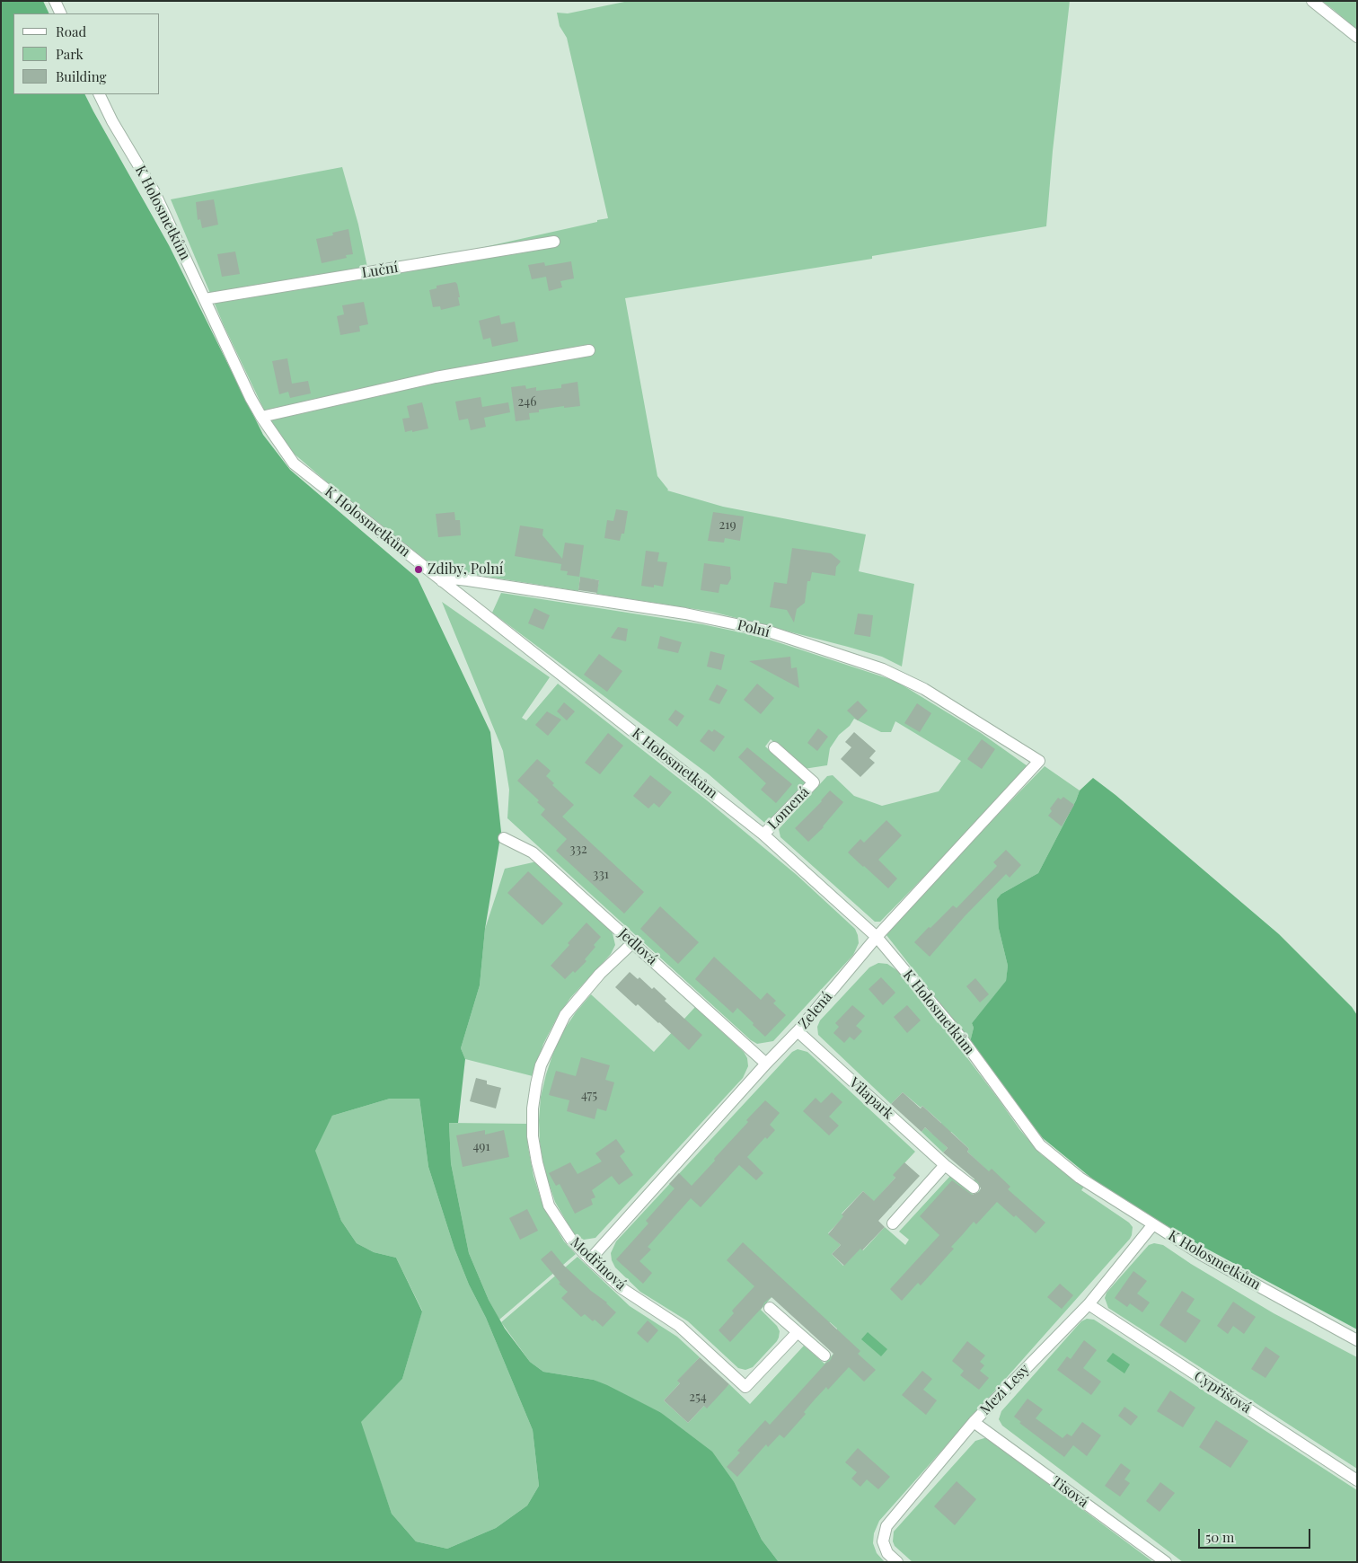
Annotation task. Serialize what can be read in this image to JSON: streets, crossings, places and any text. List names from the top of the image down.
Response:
{
  "streets": {
    "street": [
      "K Holosmetkům",
      "Luční",
      "Polní",
      "Lomená",
      "Jedlová",
      "Zelená",
      "Vilapark",
      "Modřínová",
      "Mezi Lesy",
      "Cypřišová",
      "Tisová"
    ]
  },
  "crossings": [
    ["K Holosmetkům", "Luční"],
    ["K Holosmetkům", "Polní"],
    ["K Holosmetkům", "Lomená"],
    ["K Holosmetkům", "Zelená"],
    ["K Holosmetkům", "Mezi Lesy"],
    ["Polní", "Zelená"],
    ["Jedlová", "Zelená"],
    ["Jedlová", "Modřínová"],
    ["Zelená", "Vilapark"],
    ["Zelená", "Modřínová"],
    ["Mezi Lesy", "Cypřišová"],
    ["Mezi Lesy", "Tisová"]
  ],
  "places": ["Zdiby, Polní"],
  "house_numbers": [
    "246",
    "219",
    "332",
    "331",
    "475",
    "491",
    "254"
  ],
  "legend": ["Road", "Park", "Building"],
  "scale_bar": "50 m"
}
